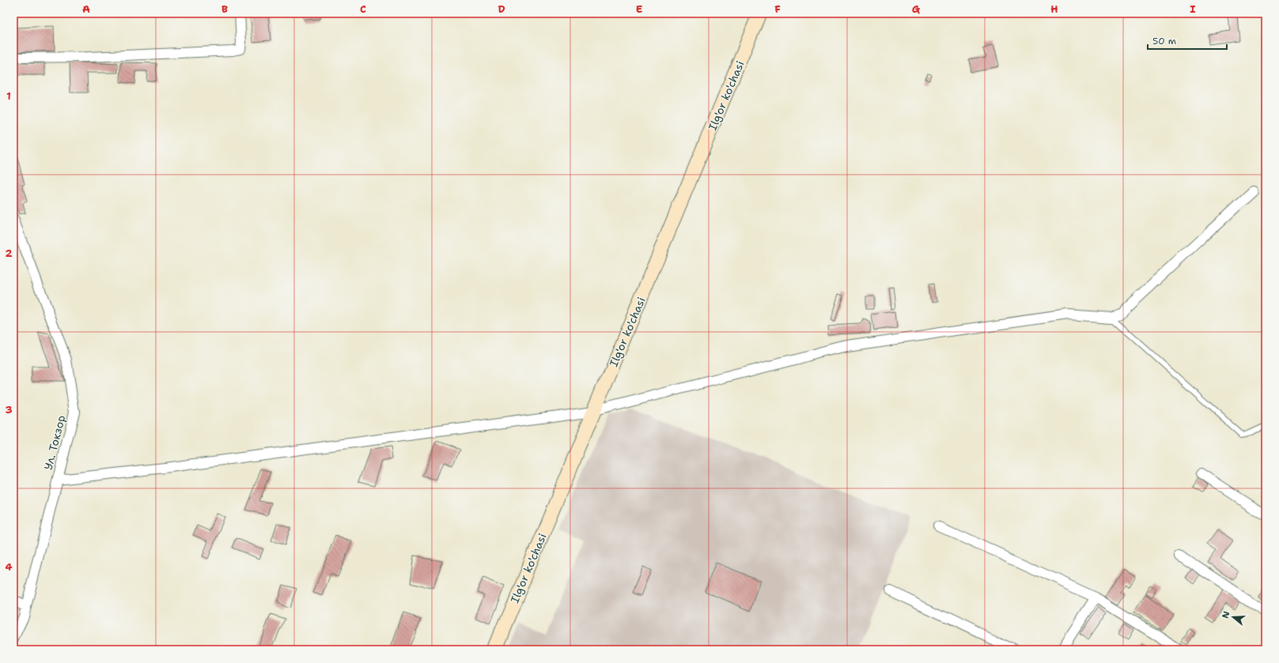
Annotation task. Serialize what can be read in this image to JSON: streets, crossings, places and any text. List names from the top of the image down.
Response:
{
  "streets": {
    "street": ["Ilg'or ko'chasi", "Ул. Токзор"]
  },
  "scale_bar": "50 m",
  "north": "left",
  "grid": {
    "columns": [
      "A",
      "B",
      "C",
      "D",
      "E",
      "F",
      "G",
      "H",
      "I"
    ],
    "rows": [
      "1",
      "2",
      "3",
      "4"
    ]
  }
}
